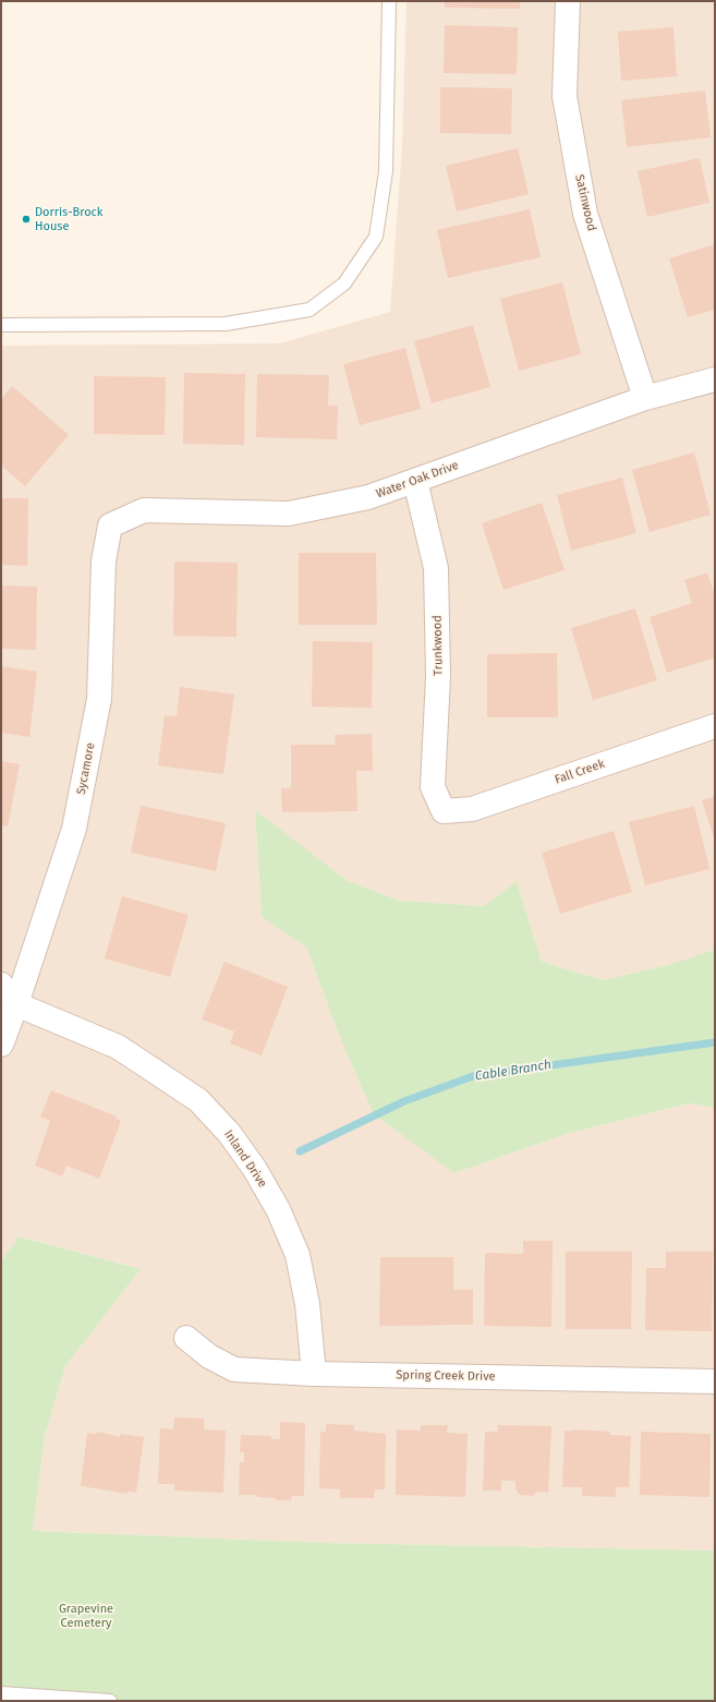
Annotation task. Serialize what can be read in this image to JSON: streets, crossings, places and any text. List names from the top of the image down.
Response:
{
  "streets": {
    "street": [
      "Satinwood",
      "Water Oak Drive",
      "Trunkwood",
      "Sycamore",
      "Fall Creek",
      "Inland Drive",
      "Spring Creek Drive"
    ]
  },
  "crossings": [
    ["Satinwood", "Water Oak Drive"],
    ["Water Oak Drive", "Trunkwood"],
    ["Water Oak Drive", "Sycamore"],
    ["Trunkwood", "Fall Creek"],
    ["Sycamore", "Inland Drive"],
    ["Inland Drive", "Spring Creek Drive"]
  ],
  "water": ["Cable Branch"],
  "parks": ["Grapevine Cemetery"],
  "places": ["Dorris-Brock House"]
}
